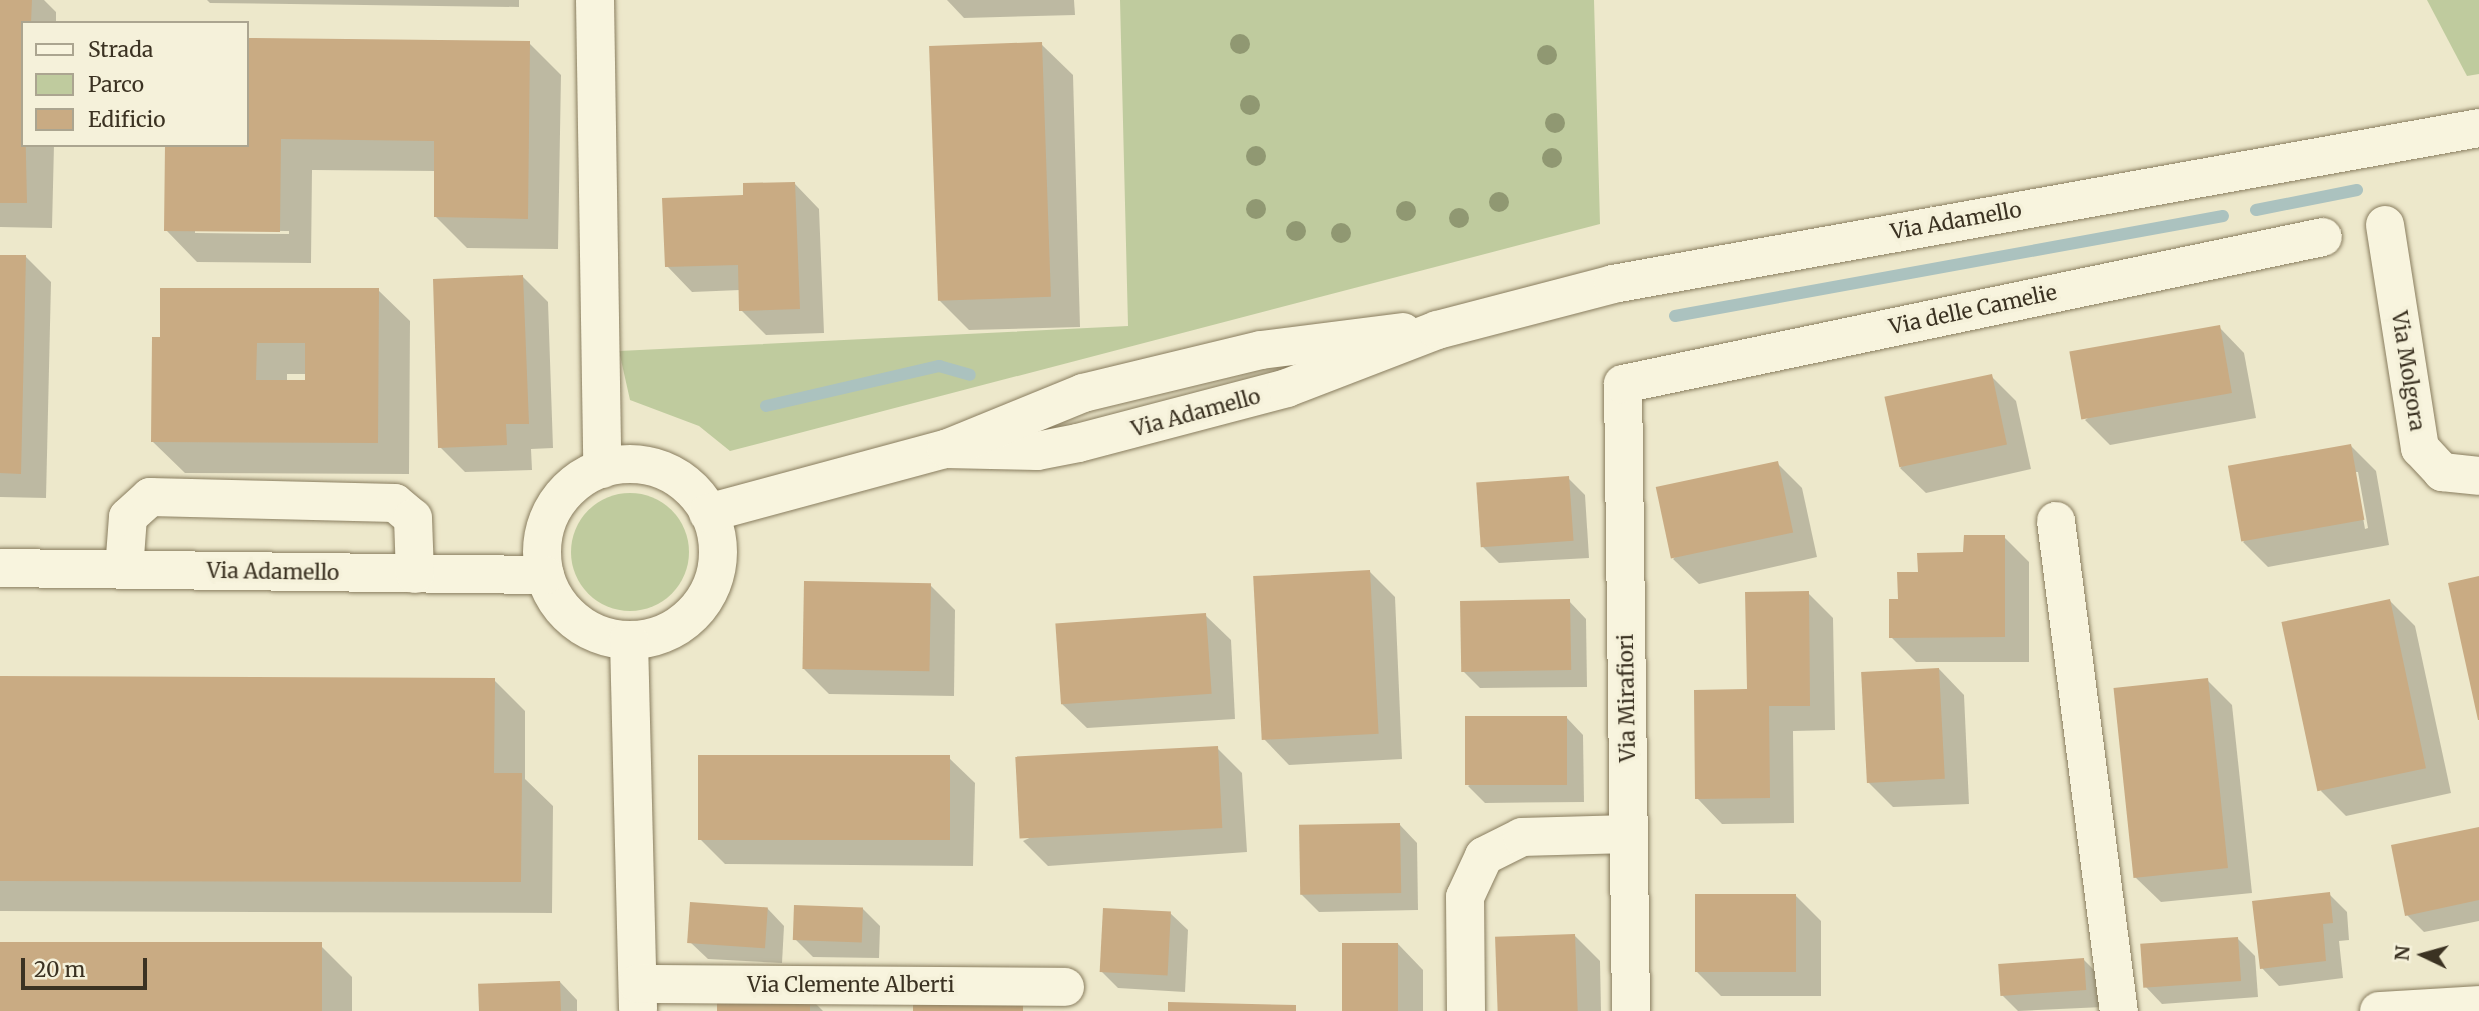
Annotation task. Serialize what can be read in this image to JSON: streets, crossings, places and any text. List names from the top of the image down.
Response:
{
  "streets": {
    "street": [
      "Via Adamello",
      "Via delle Camelie",
      "Via Molgora",
      "Via Mirafiori",
      "Via Clemente Alberti"
    ]
  },
  "crossings": [
    ["Via Adamello", "Via Clemente Alberti"],
    ["Via delle Camelie", "Via Mirafiori"]
  ],
  "legend": ["Strada", "Parco", "Edificio"],
  "scale_bar": "20 m",
  "north": "left"
}
